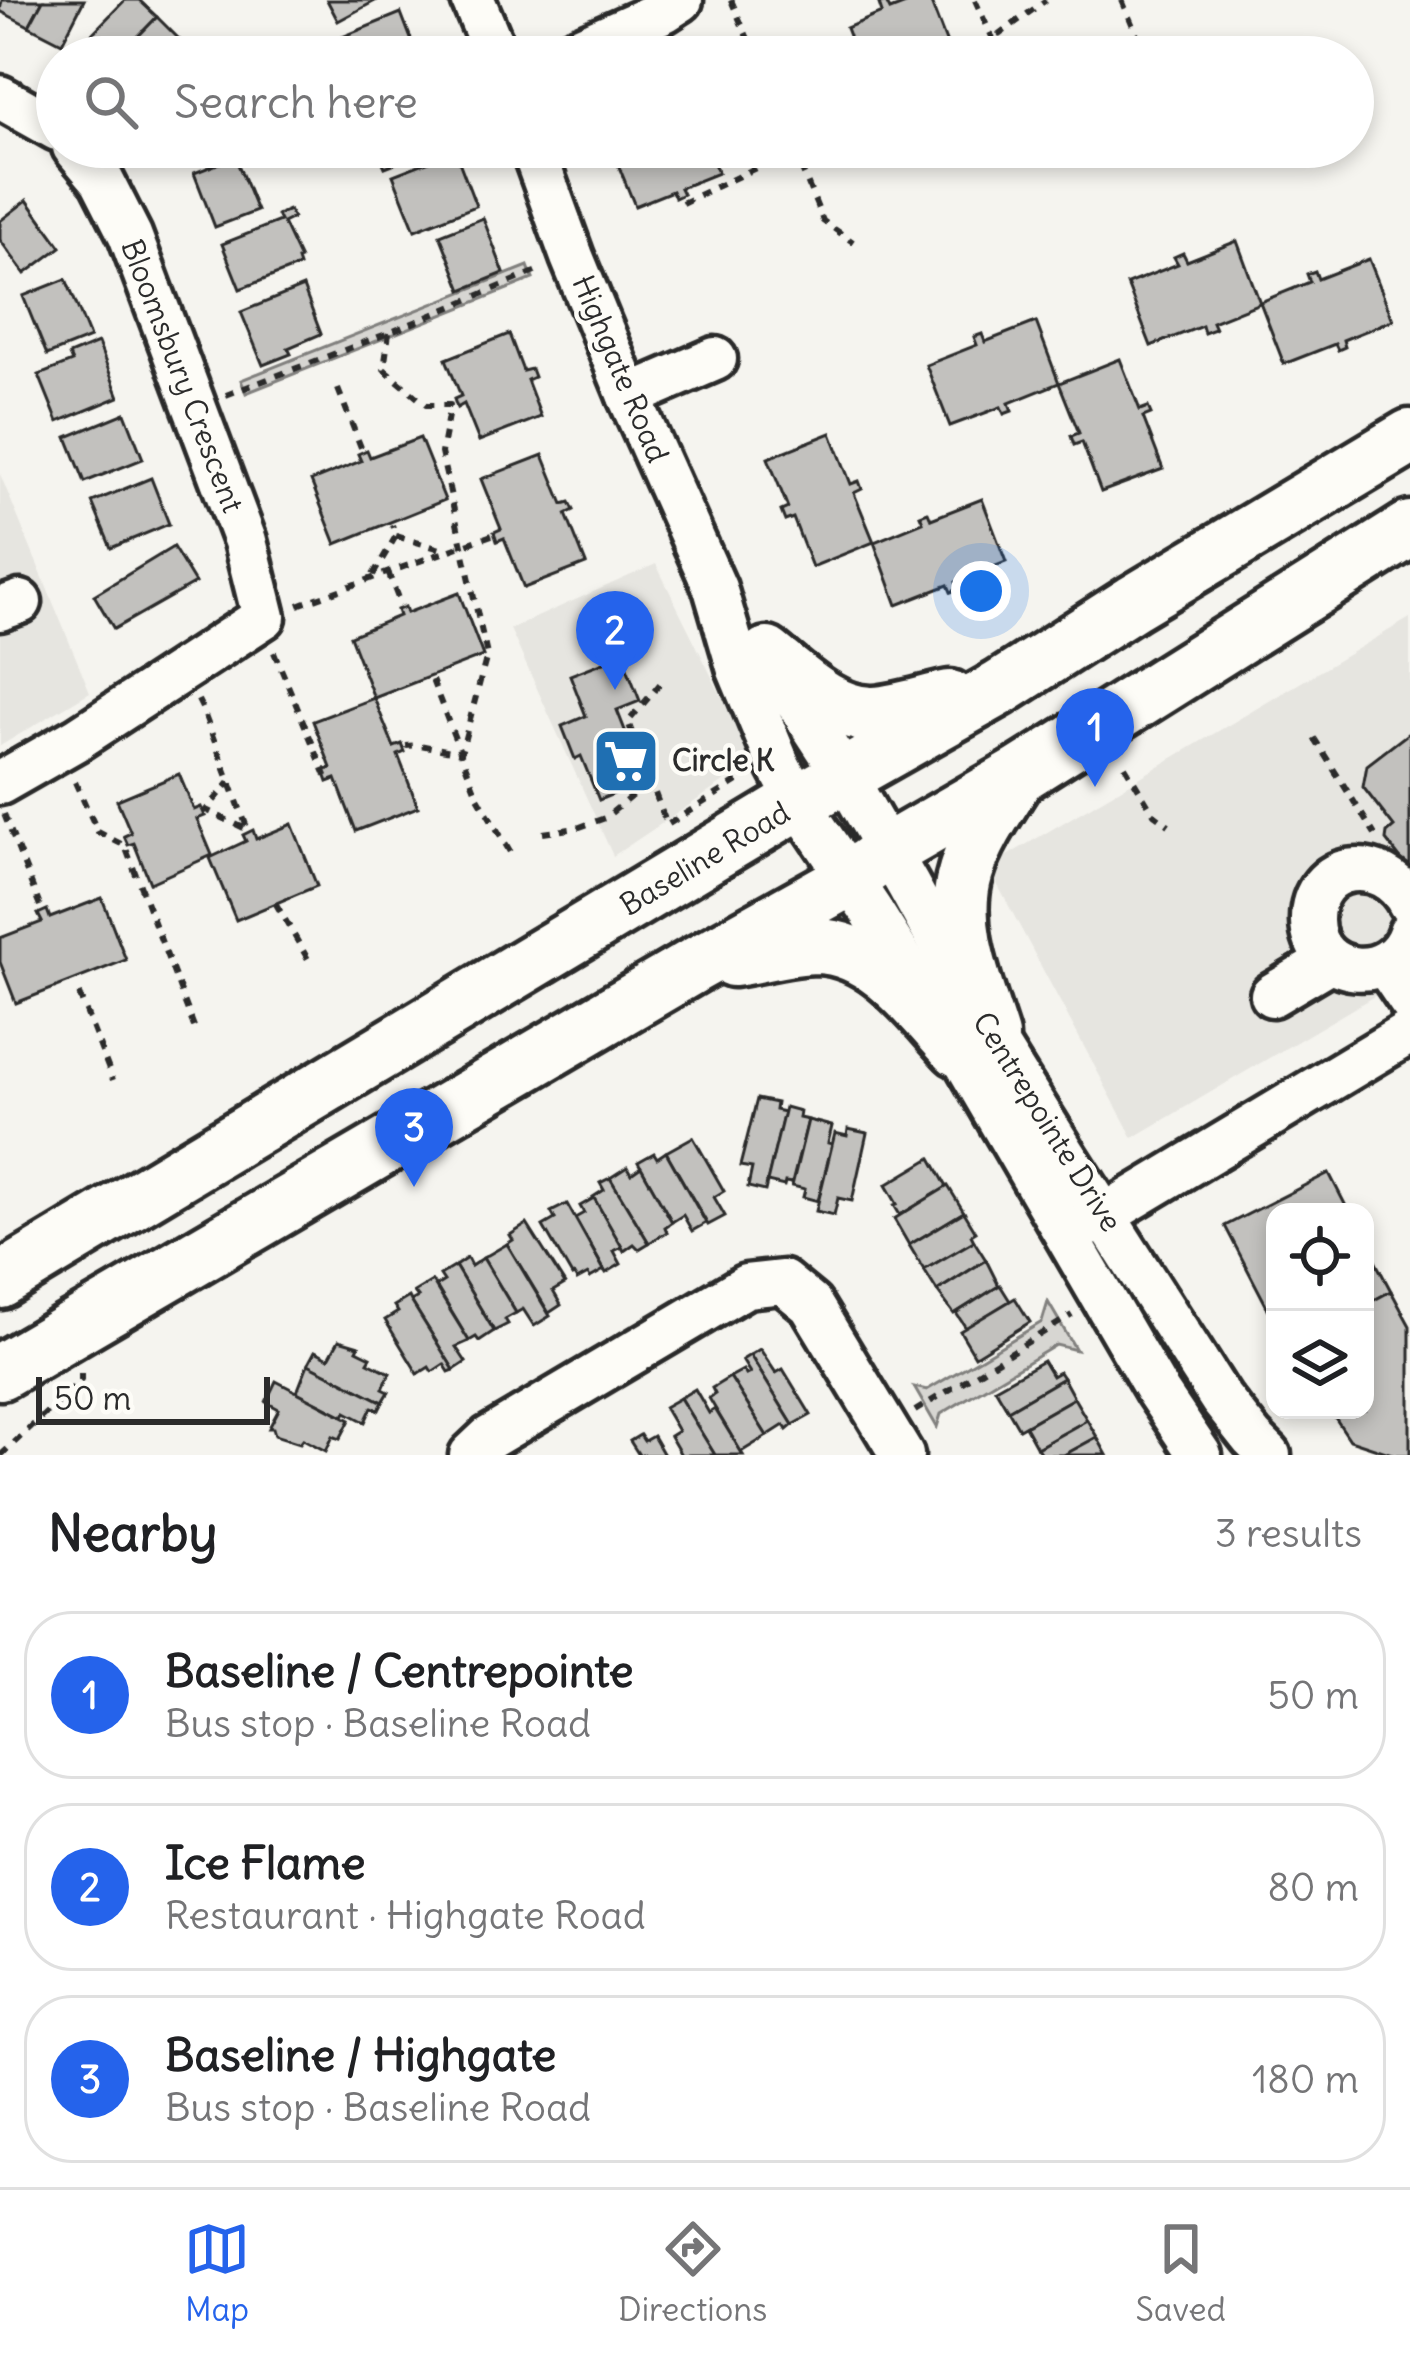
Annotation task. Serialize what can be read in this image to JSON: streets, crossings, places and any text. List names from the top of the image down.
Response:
{
  "streets": {
    "main road": ["Baseline Road"],
    "street": ["Highgate Road", "Bloomsbury Crescent", "Centrepointe Drive"]
  },
  "crossings": [
    ["Highgate Road", "Baseline Road"],
    ["Highgate Road", "Centrepointe Drive"],
    ["Baseline Road", "Centrepointe Drive"]
  ],
  "places": {
    "supermarket": ["Circle K"]
  },
  "scale_bar": "50 m",
  "page": {
    "search": "Search here",
    "pins": ["2", "1", "3"],
    "scale": "50 m",
    "heading": ["Nearby", "3 results"],
    "list": [
      {
        "mark": "1",
        "name": "Baseline / Centrepointe",
        "note": "Bus stop · Baseline Road",
        "value": "50 m"
      },
      {
        "mark": "2",
        "name": "Ice Flame",
        "note": "Restaurant · Highgate Road",
        "value": "80 m"
      },
      {
        "mark": "3",
        "name": "Baseline / Highgate",
        "note": "Bus stop · Baseline Road",
        "value": "180 m"
      }
    ],
    "nav": ["Map", "Directions", "Saved"]
  }
}
